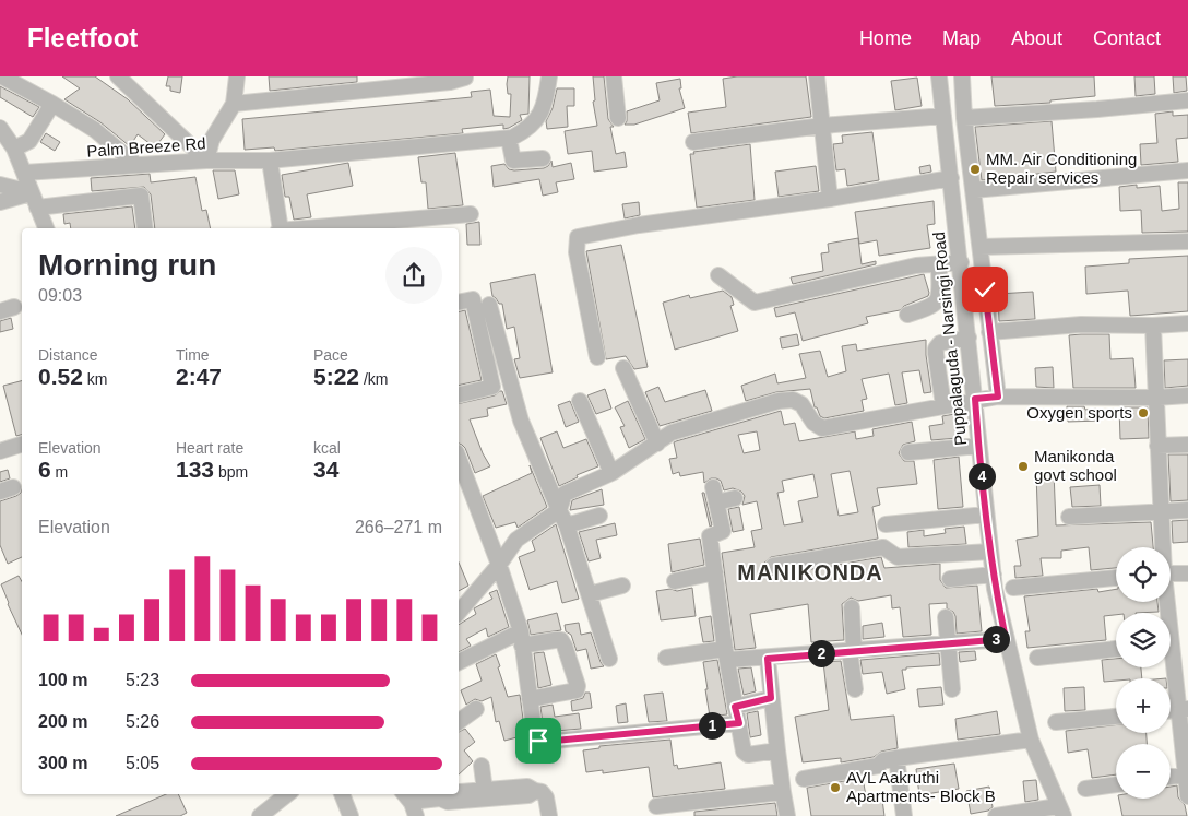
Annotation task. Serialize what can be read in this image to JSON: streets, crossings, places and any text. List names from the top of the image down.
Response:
{
  "streets": {
    "street": ["Palm Breeze Rd", "Puppalaguda - Narsingi Road"]
  },
  "districts": ["MANIKONDA"],
  "places": [
    "MM. Air Conditioning Repair services",
    "Oxygen sports",
    "Manikonda govt school",
    "AVL Aakruthi Apartments- Block B"
  ],
  "page": {
    "header": "Fleetfoot",
    "nav": [
      "Home",
      "Map",
      "About",
      "Contact"
    ],
    "heading": ["Morning run", "09:03"],
    "stats": [
      ["Distance", "0.52 km"],
      ["Time", "2:47"],
      ["Pace", "5:22 /km"],
      ["Elevation", "6 m"],
      ["Heart rate", "133 bpm"],
      ["kcal", "34"]
    ],
    "pins": [
      "4",
      "3",
      "2",
      "1"
    ],
    "chart": ["Elevation", "266–271 m"],
    "map_buttons": ["+", "−"],
    "list": [
      {
        "name": "100 m",
        "note": "5:23"
      },
      {
        "name": "200 m",
        "note": "5:26"
      },
      {
        "name": "300 m",
        "note": "5:05"
      }
    ]
  }
}
